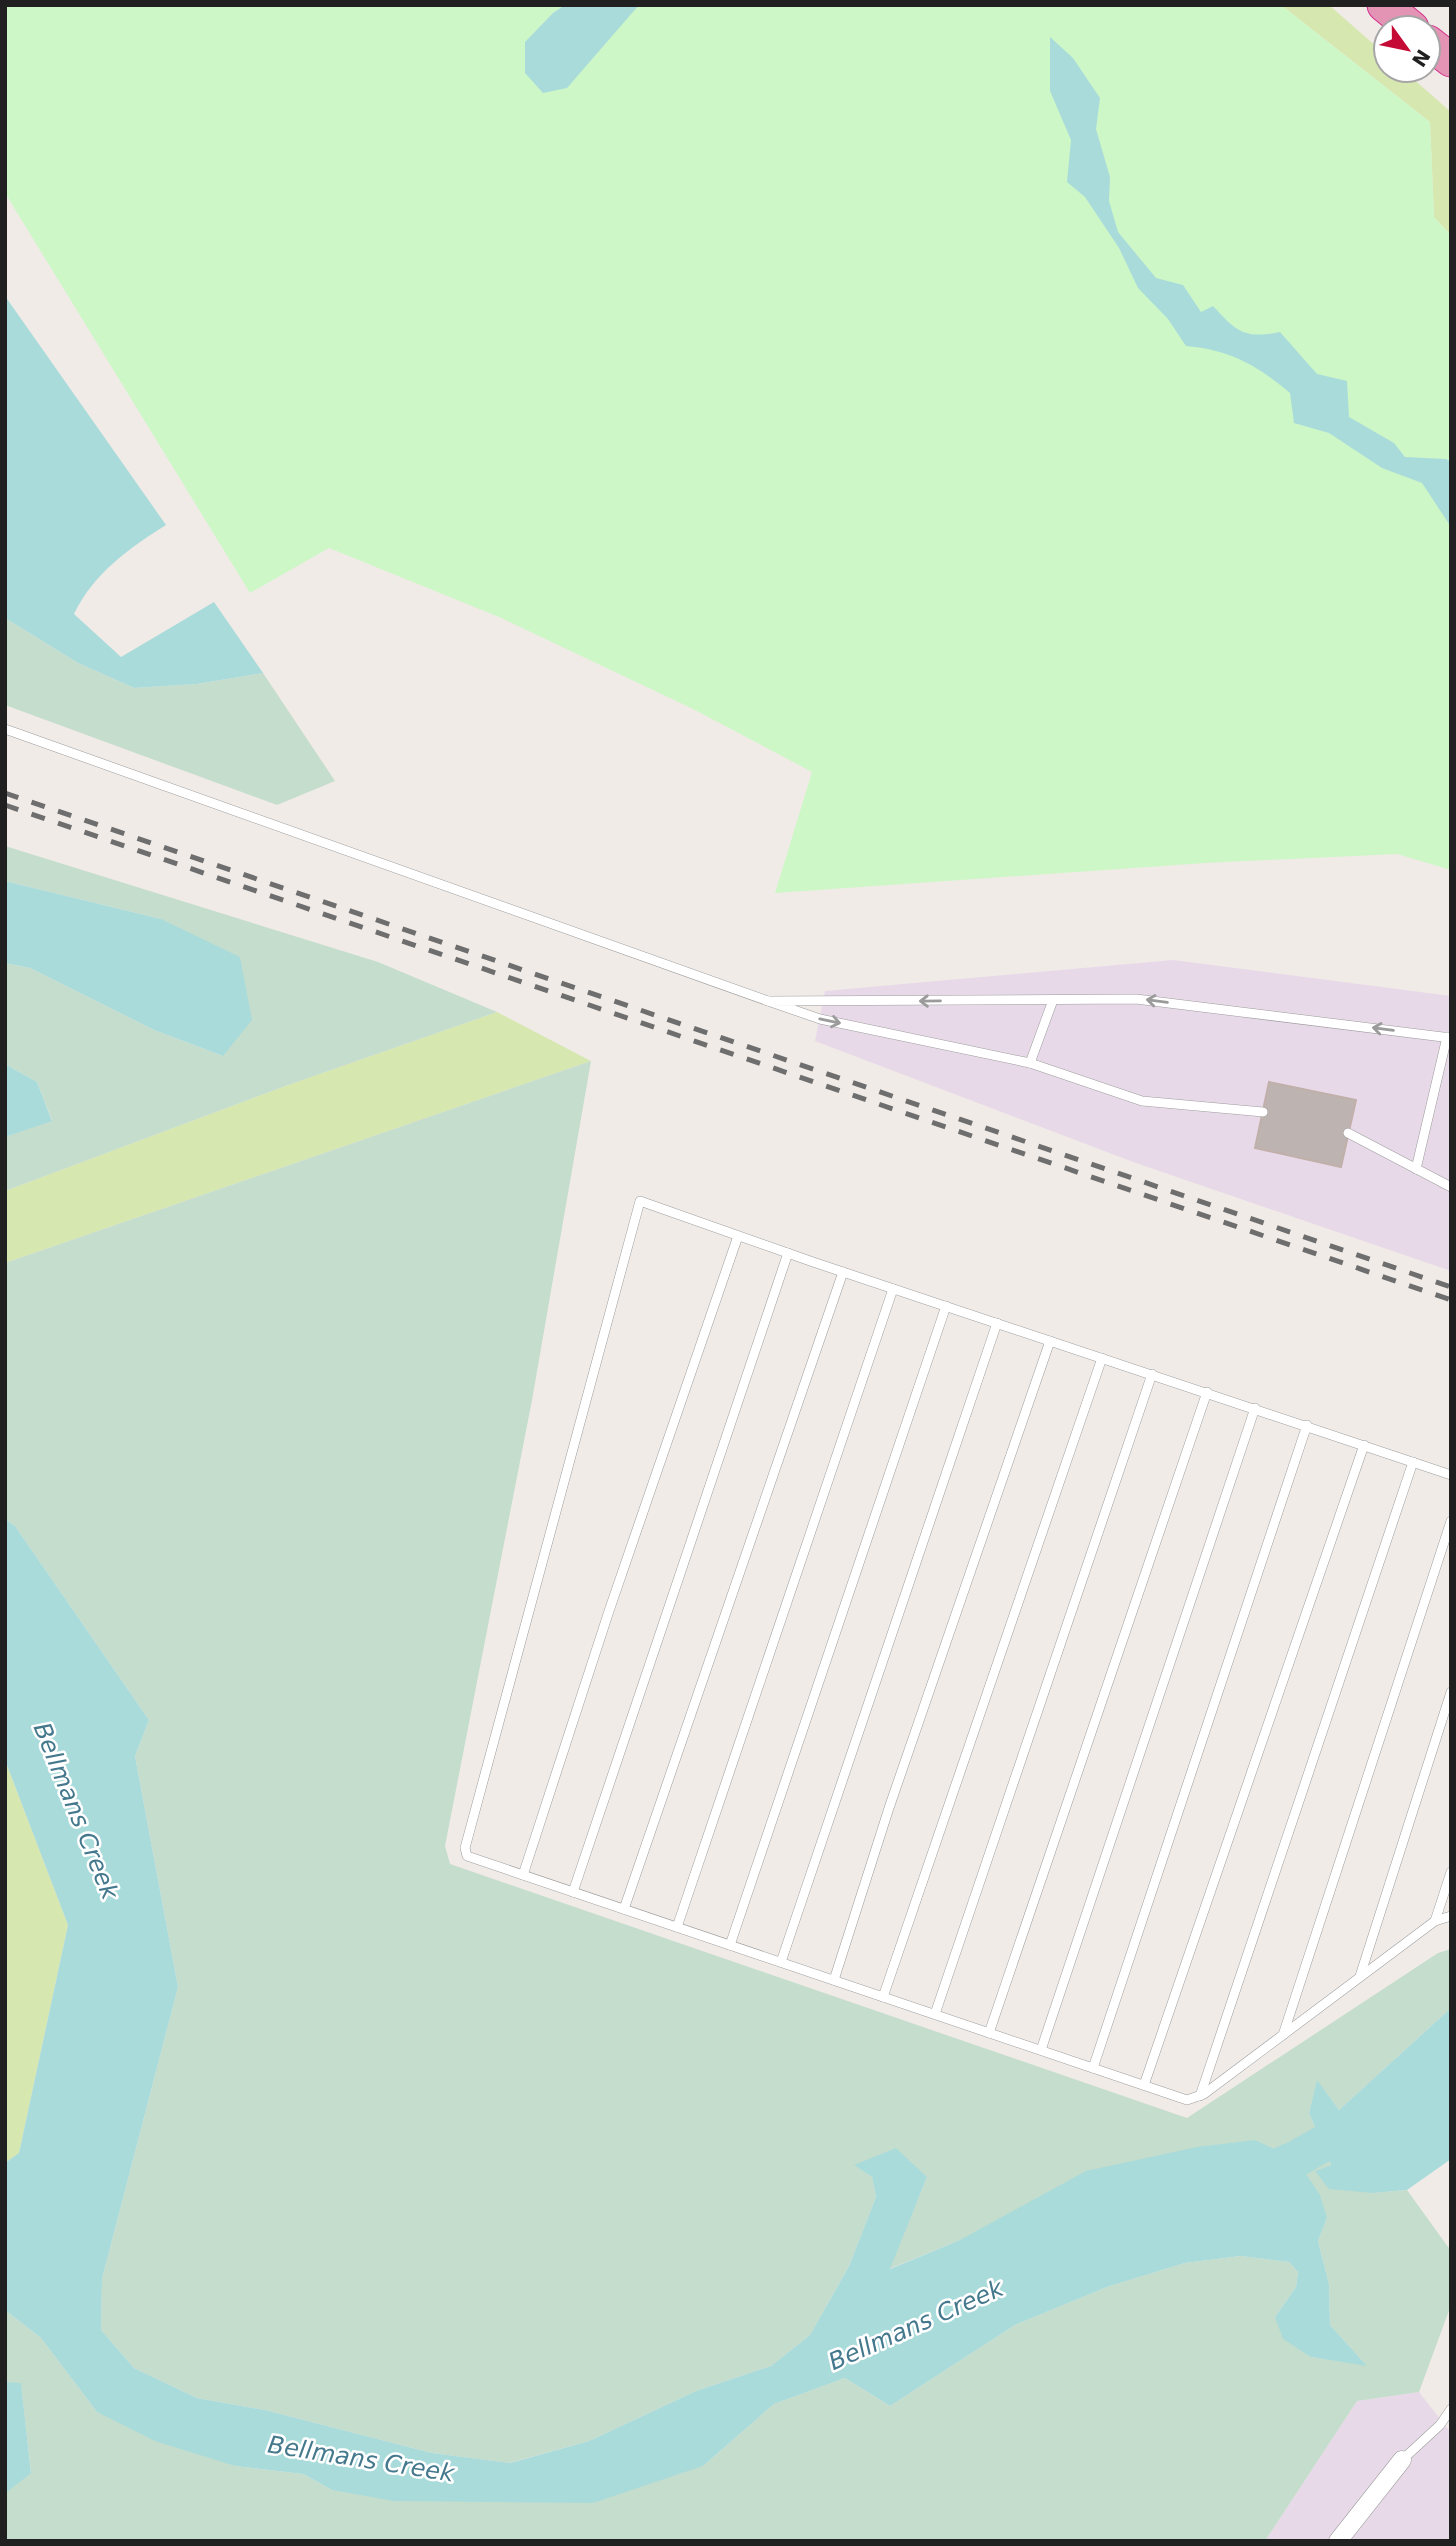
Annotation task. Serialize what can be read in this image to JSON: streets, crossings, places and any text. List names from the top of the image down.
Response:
{
  "water": ["Bellmans Creek"],
  "north": "bottom right"
}
